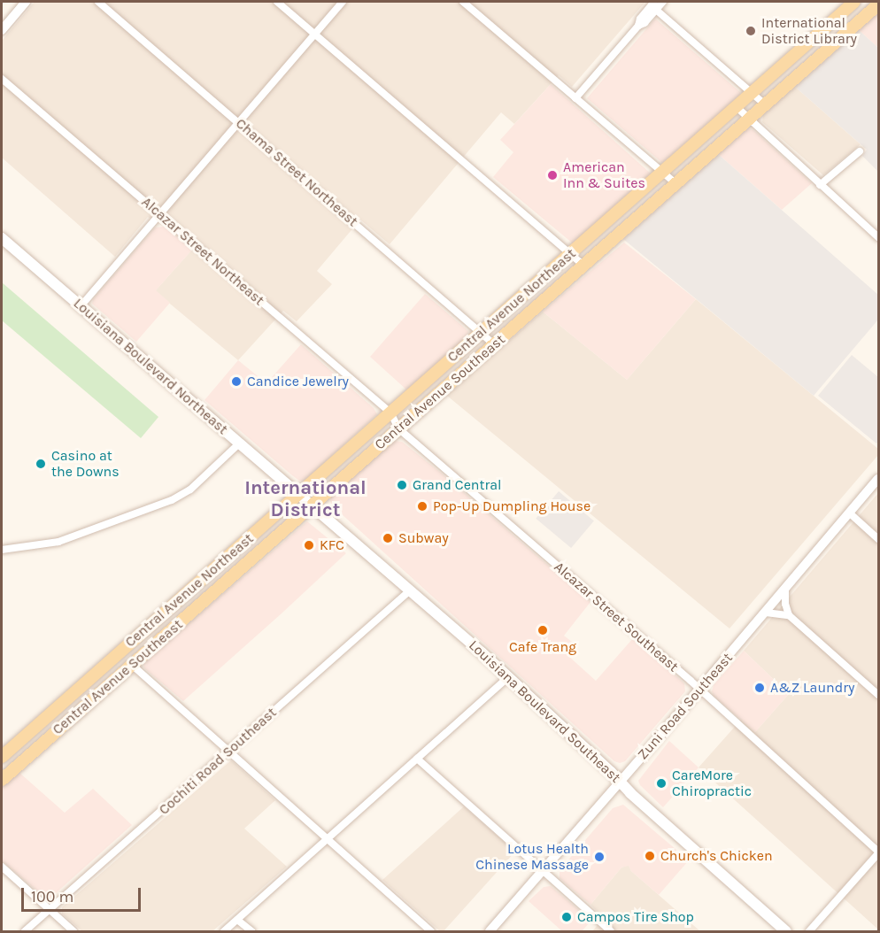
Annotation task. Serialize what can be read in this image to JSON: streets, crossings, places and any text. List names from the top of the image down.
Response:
{
  "streets": {
    "main road": [
      "Central Avenue Northeast",
      "Louisiana Boulevard Northeast",
      "Central Avenue Southeast",
      "Louisiana Boulevard Southeast"
    ],
    "street": [
      "Chama Street Northeast",
      "Alcazar Street Northeast",
      "Alcazar Street Southeast",
      "Zuni Road Southeast",
      "Cochiti Road Southeast"
    ]
  },
  "crossings": [
    ["Chama Street Northeast", "Central Avenue Northeast"],
    ["Chama Street Northeast", "Central Avenue Southeast"],
    ["Alcazar Street Northeast", "Central Avenue Northeast"],
    ["Alcazar Street Northeast", "Central Avenue Southeast"],
    ["Alcazar Street Northeast", "Alcazar Street Southeast"],
    ["Central Avenue Northeast", "Louisiana Boulevard Northeast"],
    ["Central Avenue Northeast", "Louisiana Boulevard Southeast"],
    ["Louisiana Boulevard Northeast", "Louisiana Boulevard Southeast"],
    ["Central Avenue Southeast", "Alcazar Street Southeast"],
    ["Central Avenue Southeast", "Louisiana Boulevard Southeast"],
    ["Alcazar Street Southeast", "Zuni Road Southeast"],
    ["Zuni Road Southeast", "Louisiana Boulevard Southeast"],
    ["Louisiana Boulevard Southeast", "Cochiti Road Southeast"]
  ],
  "districts": ["International District"],
  "places": [
    "International District Library",
    "American Inn & Suites",
    "Candice Jewelry",
    "Casino at the Downs",
    "Grand Central",
    "Pop-Up Dumpling House",
    "Subway",
    "KFC",
    "Cafe Trang",
    "A&Z Laundry",
    "CareMore Chiropractic",
    "Church's Chicken",
    "Lotus Health Chinese Massage",
    "Campos Tire Shop"
  ],
  "scale_bar": "100 m"
}
